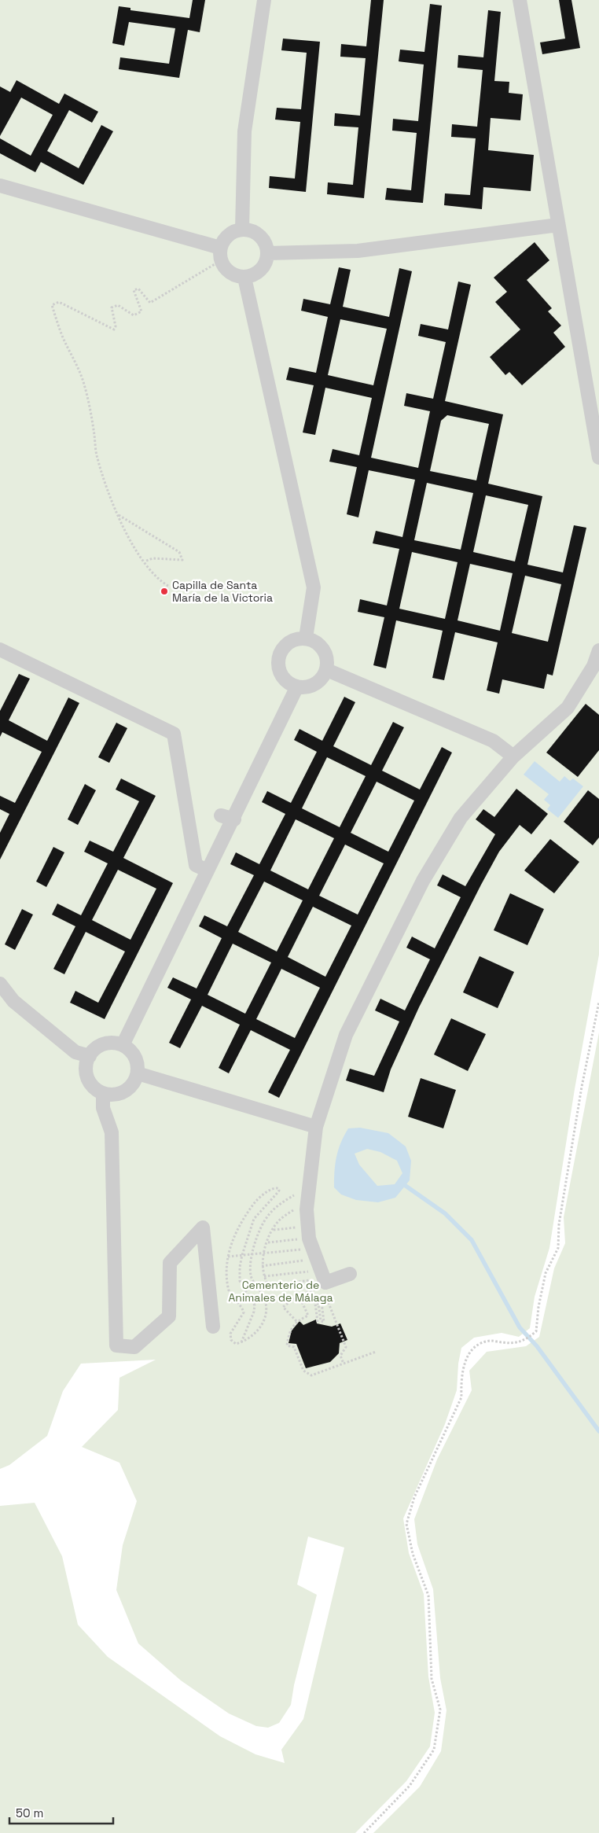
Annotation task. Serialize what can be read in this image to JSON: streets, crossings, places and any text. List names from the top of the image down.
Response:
{
  "parks": ["Cementerio de Animales de Málaga"],
  "places": ["Capilla de Santa María de la Victoria"],
  "scale_bar": "50 m"
}
